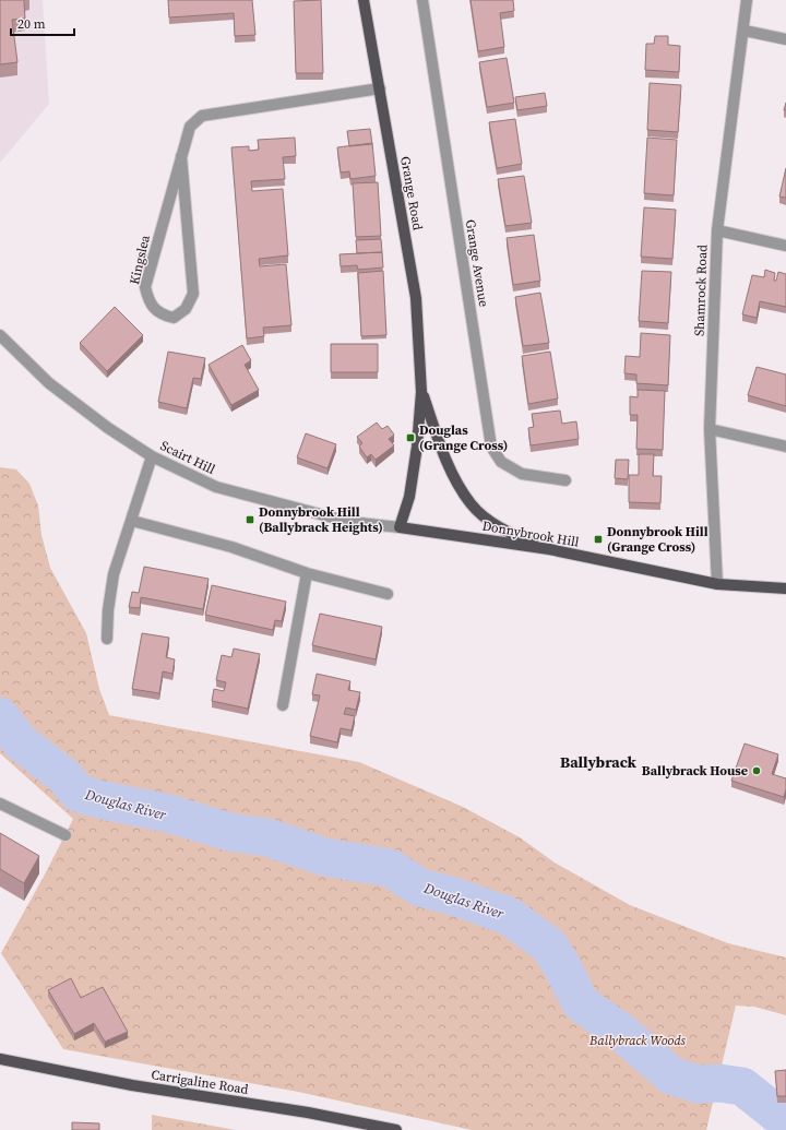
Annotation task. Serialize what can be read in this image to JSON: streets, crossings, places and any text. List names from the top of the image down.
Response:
{
  "streets": {
    "main road": ["Grange Road", "Donnybrook Hill", "Carrigaline Road"],
    "street": [
      "Kingslea",
      "Grange Avenue",
      "Shamrock Road",
      "Scairt Hill"
    ]
  },
  "crossings": [
    ["Grange Road", "Kingslea"],
    ["Grange Road", "Scairt Hill"],
    ["Grange Road", "Donnybrook Hill"],
    ["Shamrock Road", "Donnybrook Hill"],
    ["Scairt Hill", "Donnybrook Hill"]
  ],
  "districts": ["Ballybrack"],
  "water": ["Douglas River"],
  "parks": ["Ballybrack Woods"],
  "places": {
    "transit": ["Douglas (Grange Cross)", "Donnybrook Hill (Ballybrack Heights)", "Donnybrook Hill (Grange Cross)"],
    "other": ["Ballybrack House"]
  },
  "scale_bar": "20 m"
}
